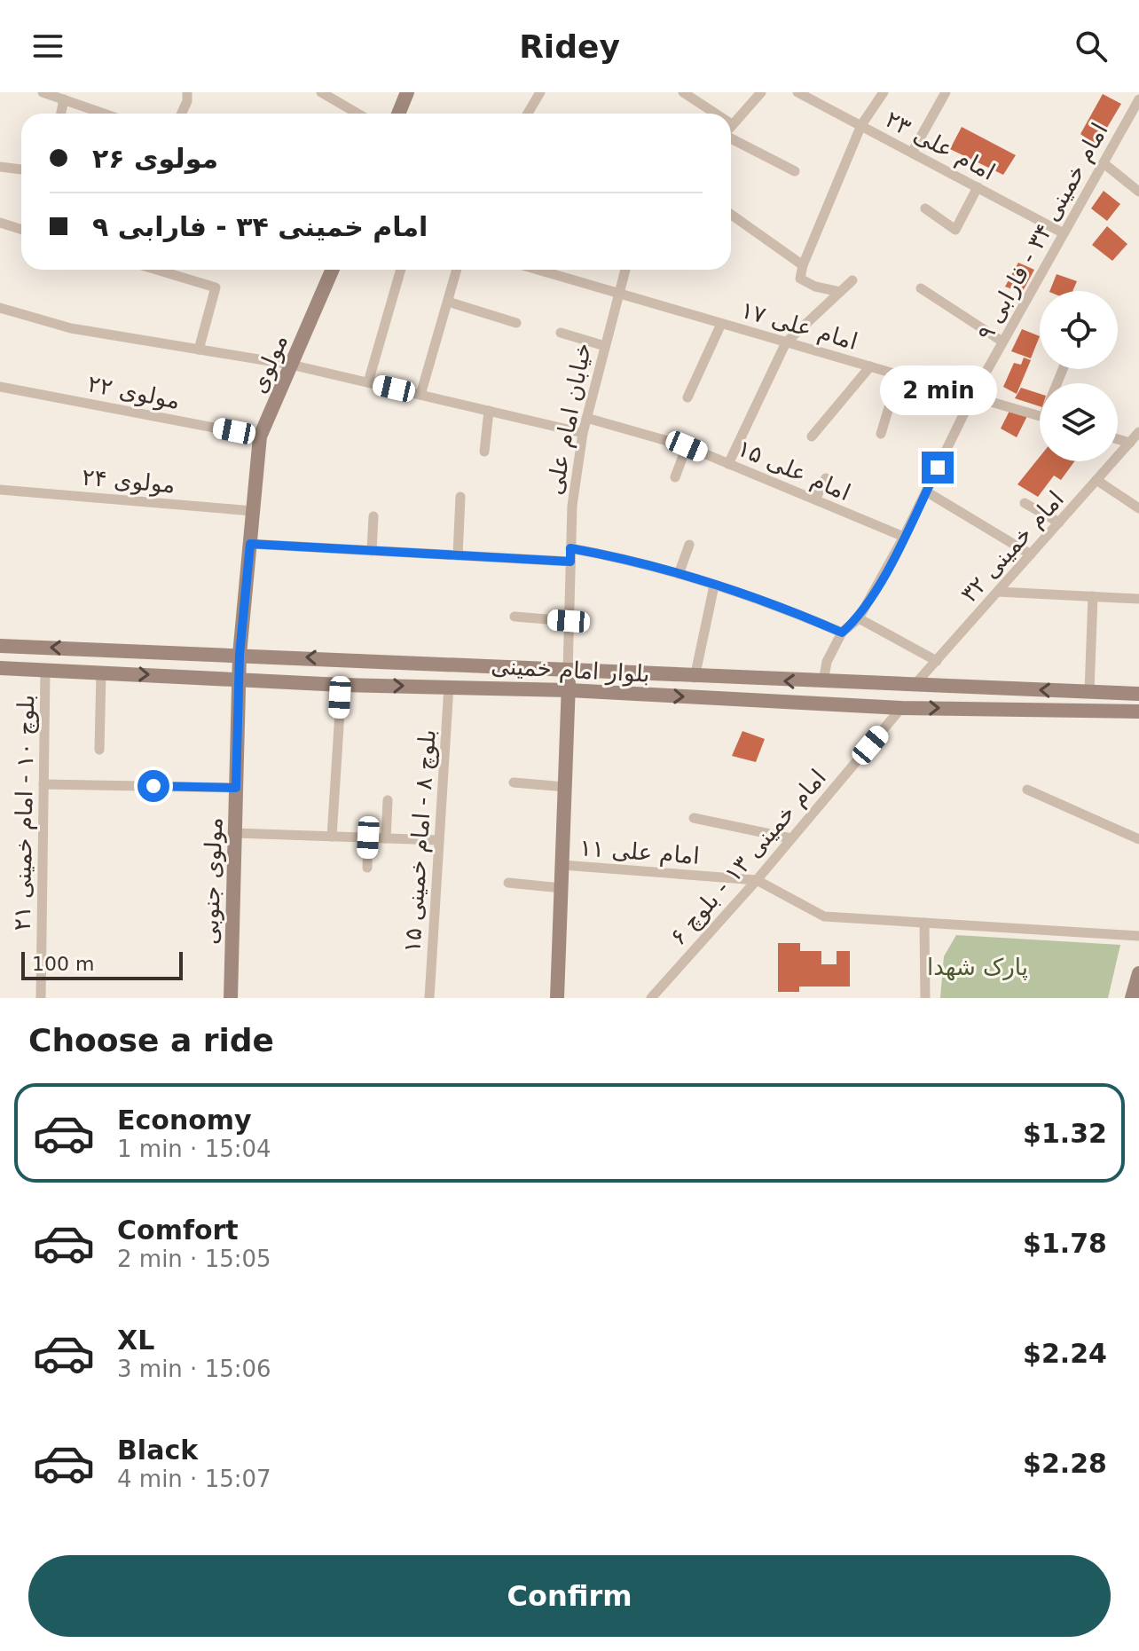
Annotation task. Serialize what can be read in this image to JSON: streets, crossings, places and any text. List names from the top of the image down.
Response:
{
  "streets": {
    "main road": ["مولوی", "بلوار امام خمینی", "مولوی جنوبی"],
    "street": [
      "امام علی ۲۳",
      "امام خمینی ۳۴ - فارابی ۹",
      "امام علی ۱۷",
      "مولوی ۲۲",
      "خیابان امام علی",
      "امام علی ۱۵",
      "مولوی ۲۴",
      "امام خمینی ۳۲",
      "بلوچ ۱۰ - امام خمینی ۲۱",
      "بلوچ ۸ - امام خمینی ۱۵",
      "امام علی ۱۱",
      "امام خمینی ۱۳ - بلوچ ۶"
    ]
  },
  "crossings": [
    ["امام علی ۲۳", "امام خمینی ۳۴ - فارابی ۹"],
    ["امام خمینی ۳۴ - فارابی ۹", "امام علی ۱۷"],
    ["امام خمینی ۳۴ - فارابی ۹", "امام علی ۱۵"],
    ["امام خمینی ۳۴ - فارابی ۹", "بلوار امام خمینی"],
    ["امام علی ۱۷", "خیابان امام علی"],
    ["مولوی", "مولوی ۲۲"],
    ["مولوی", "مولوی ۲۴"],
    ["مولوی", "بلوار امام خمینی"],
    ["مولوی", "مولوی جنوبی"],
    ["خیابان امام علی", "امام علی ۱۵"],
    ["خیابان امام علی", "بلوار امام خمینی"],
    ["امام خمینی ۳۲", "بلوار امام خمینی"],
    ["بلوار امام خمینی", "بلوچ ۱۰ - امام خمینی ۲۱"],
    ["بلوار امام خمینی", "بلوچ ۸ - امام خمینی ۱۵"],
    ["بلوار امام خمینی", "امام خمینی ۱۳ - بلوچ ۶"],
    ["بلوار امام خمینی", "مولوی جنوبی"],
    ["امام علی ۱۱", "امام خمینی ۱۳ - بلوچ ۶"]
  ],
  "parks": ["پارک شهدا"],
  "scale_bar": "100 m",
  "page": {
    "header": "Ridey",
    "banner": ["مولوی ۲۶", "امام خمینی ۳۴ - فارابی ۹"],
    "bubble": "2 min",
    "scale": "100 m",
    "heading": "Choose a ride",
    "list": [
      {
        "name": "Economy",
        "note": "1 min · 15:04",
        "value": "$1.32"
      },
      {
        "name": "Comfort",
        "note": "2 min · 15:05",
        "value": "$1.78"
      },
      {
        "name": "XL",
        "note": "3 min · 15:06",
        "value": "$2.24"
      },
      {
        "name": "Black",
        "note": "4 min · 15:07",
        "value": "$2.28"
      }
    ],
    "buttons": "Confirm"
  }
}
